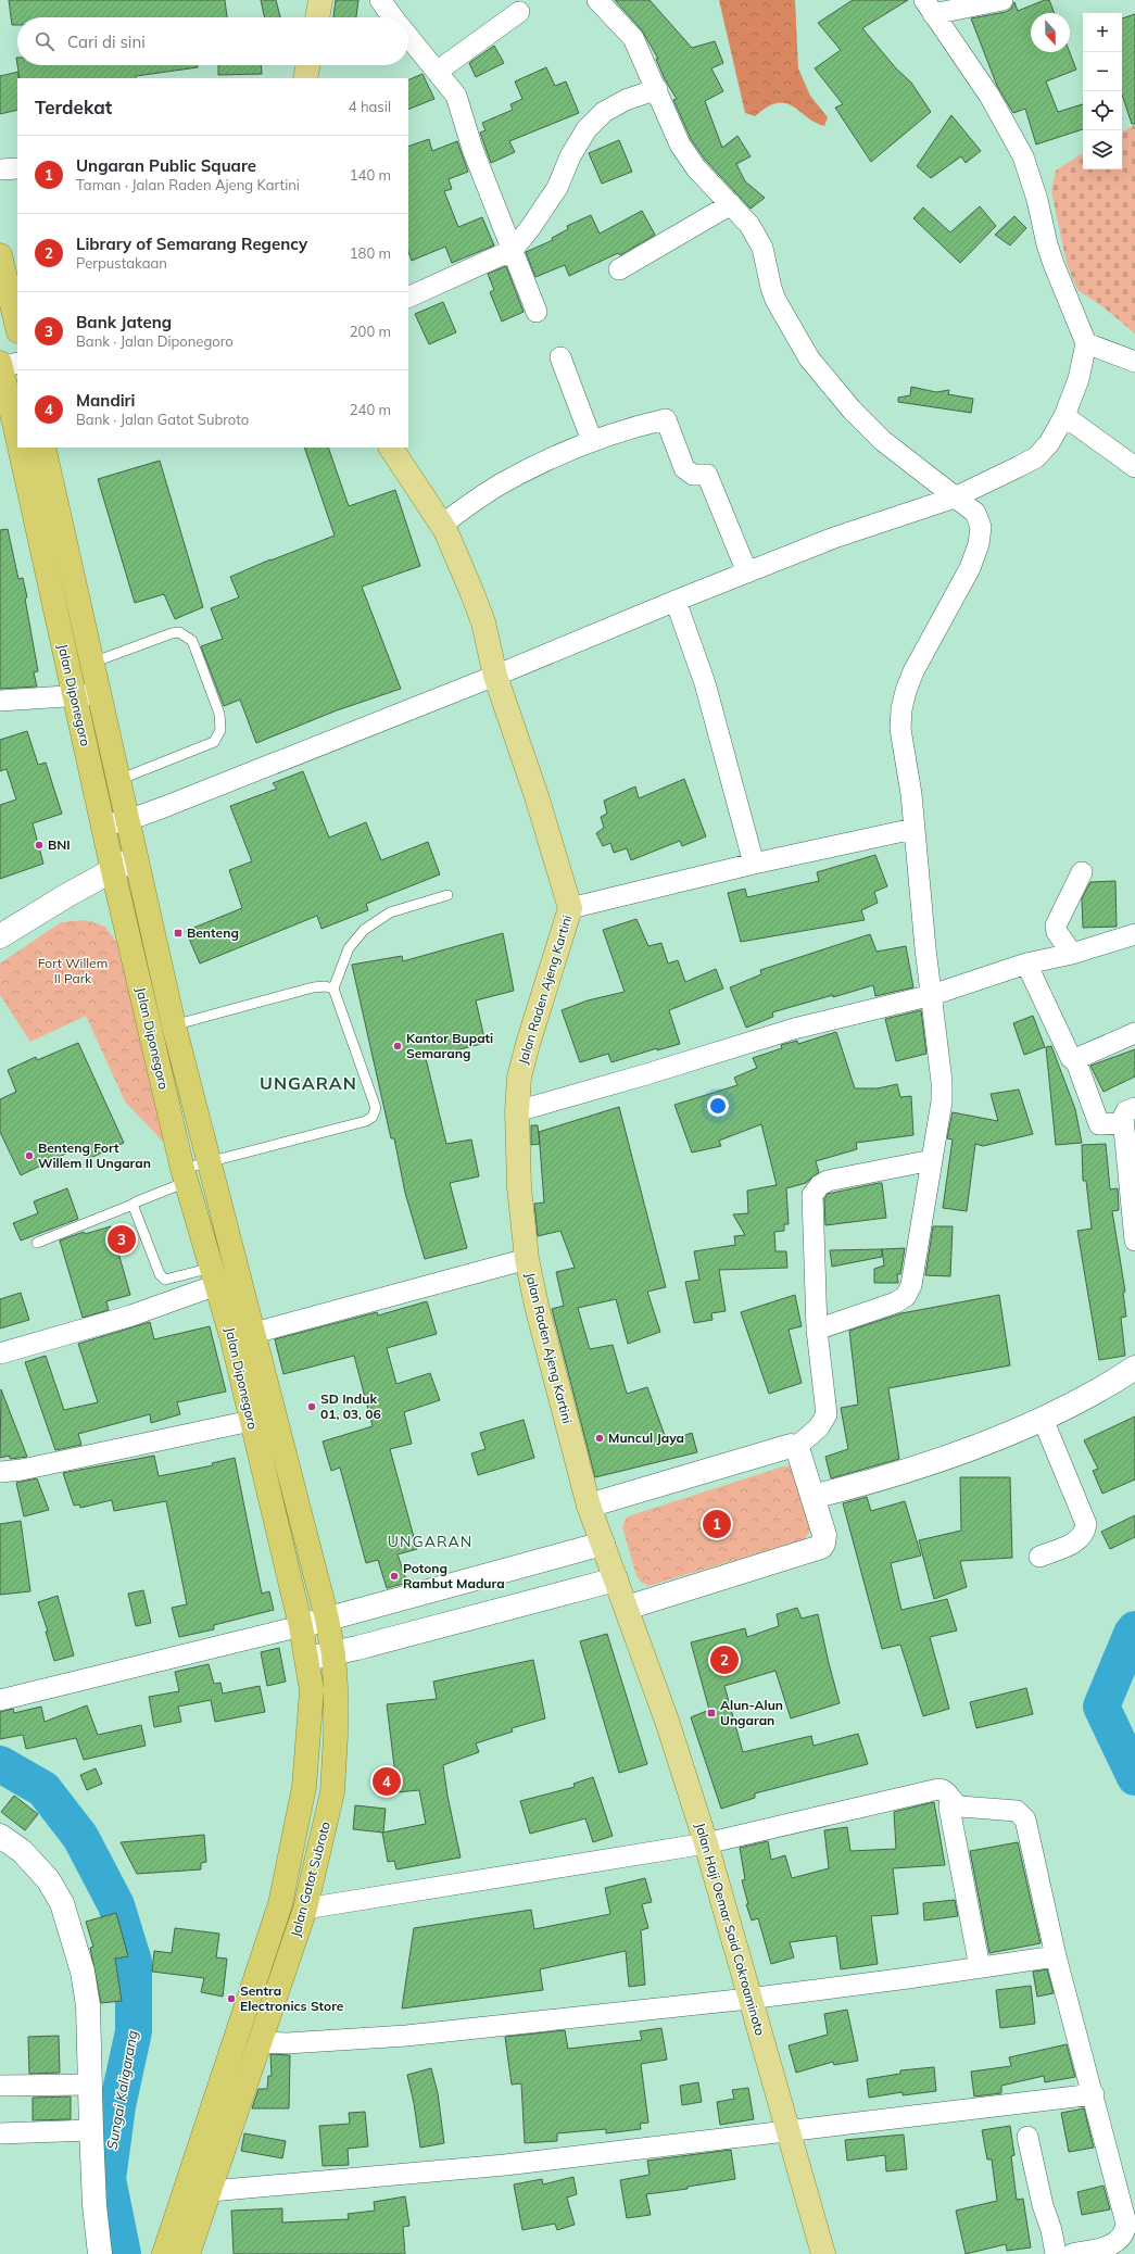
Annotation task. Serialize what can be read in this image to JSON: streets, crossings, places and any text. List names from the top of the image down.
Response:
{
  "streets": {
    "highway": ["Jalan Diponegoro", "Jalan Gatot Subroto"],
    "main road": ["Jalan Raden Ajeng Kartini", "Jalan Haji Oemar Said Cokroaminoto"]
  },
  "crossings": [
    ["Jalan Diponegoro", "Jalan Gatot Subroto"],
    ["Jalan Raden Ajeng Kartini", "Jalan Haji Oemar Said Cokroaminoto"]
  ],
  "districts": ["UNGARAN", "UNGARAN"],
  "water": ["Sungai Kaligarang"],
  "parks": ["Fort Willem II Park"],
  "places": {
    "other": [
      "BNI",
      "Kantor Bupati Semarang",
      "Benteng Fort Willem II Ungaran",
      "SD Induk 01, 03, 06",
      "Muncul Jaya",
      "Potong Rambut Madura",
      "Sentra Electronics Store"
    ],
    "transit": ["Benteng", "Alun-Alun Ungaran"]
  },
  "north": "bottom",
  "page": {
    "map_buttons": ["+", "−"],
    "search": "Cari di sini",
    "heading": ["Terdekat", "4 hasil"],
    "list": [
      {
        "mark": "1",
        "name": "Ungaran Public Square",
        "note": "Taman · Jalan Raden Ajeng Kartini",
        "value": "140 m"
      },
      {
        "mark": "2",
        "name": "Library of Semarang Regency",
        "note": "Perpustakaan",
        "value": "180 m"
      },
      {
        "mark": "3",
        "name": "Bank Jateng",
        "note": "Bank · Jalan Diponegoro",
        "value": "200 m"
      },
      {
        "mark": "4",
        "name": "Mandiri",
        "note": "Bank · Jalan Gatot Subroto",
        "value": "240 m"
      }
    ],
    "pins": [
      "3",
      "1",
      "2",
      "4"
    ]
  }
}
